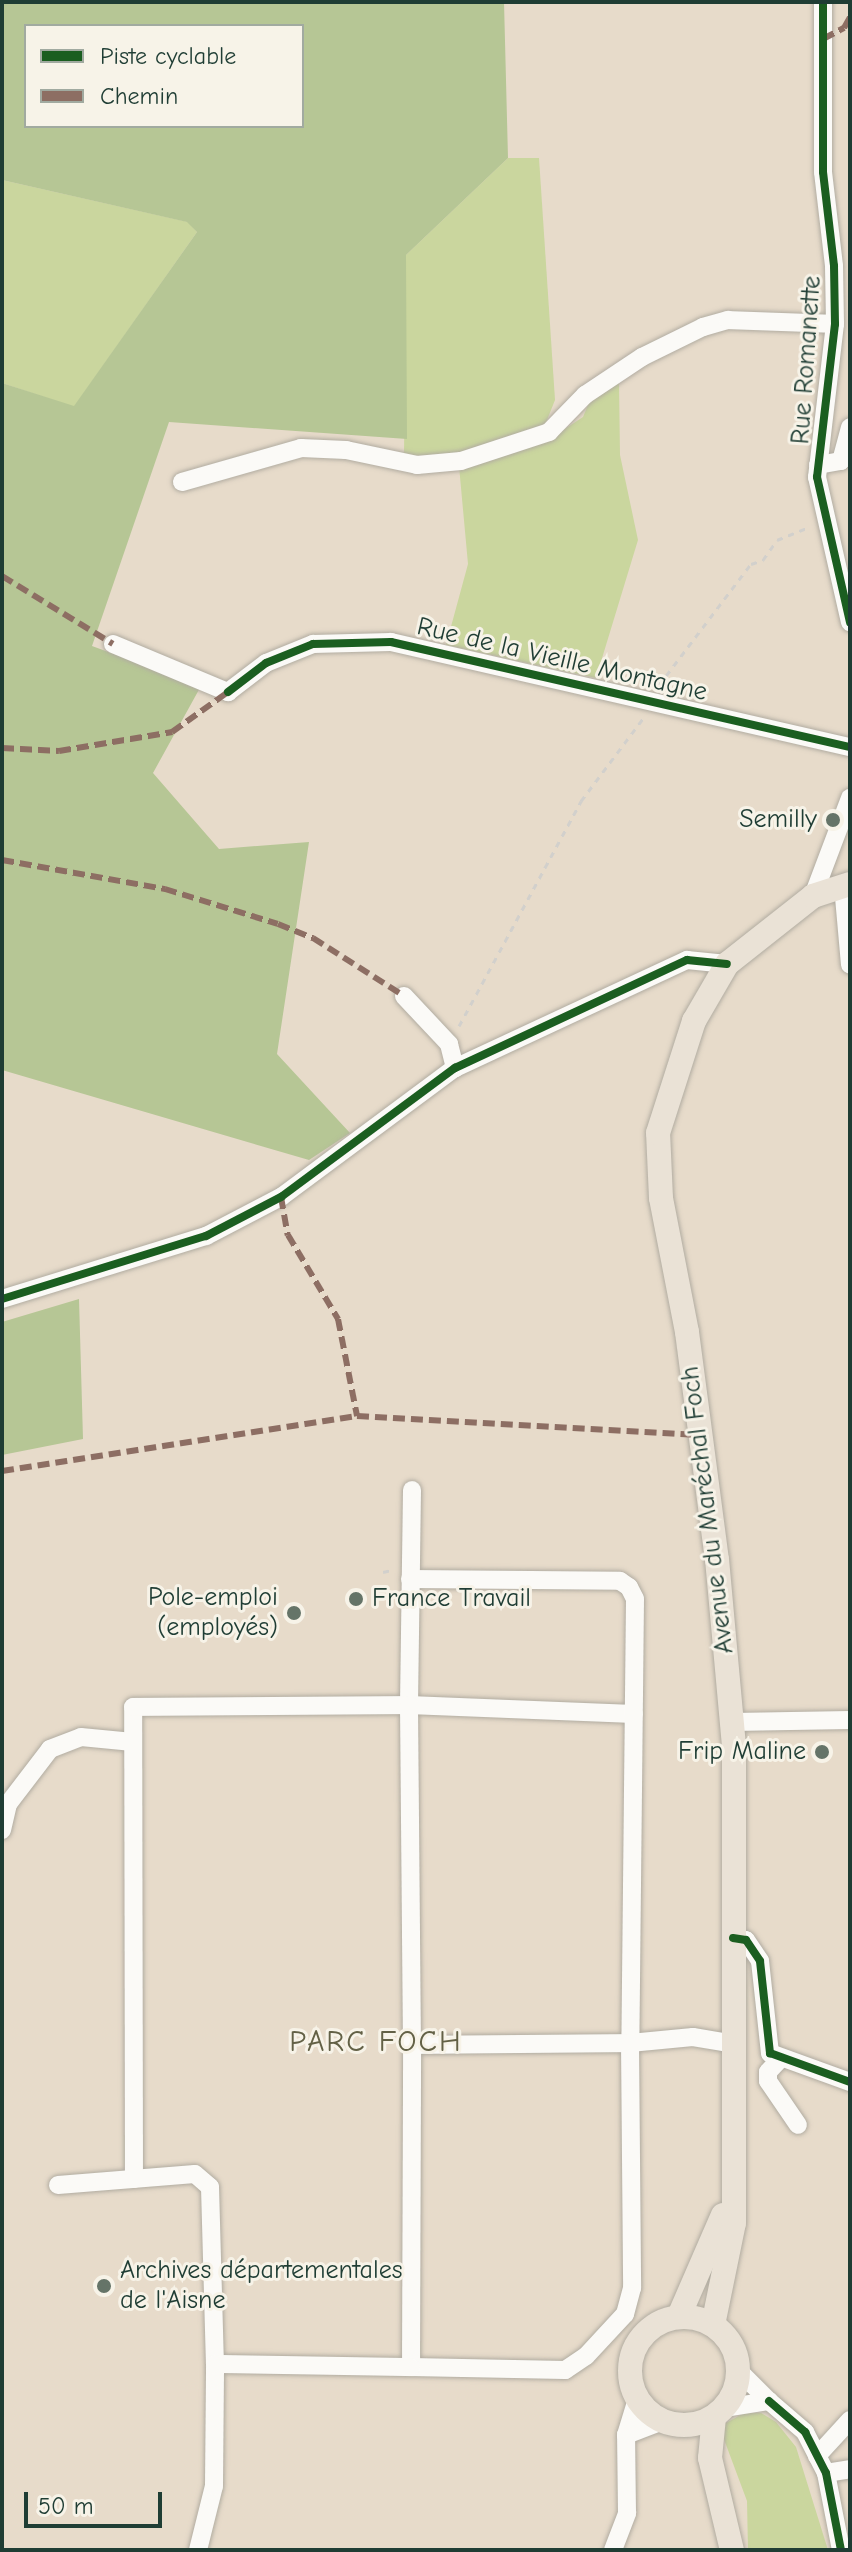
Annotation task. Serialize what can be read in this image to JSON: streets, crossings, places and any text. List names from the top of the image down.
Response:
{
  "streets": {
    "main road": ["Avenue du Maréchal Foch"],
    "street": ["Rue Romanette", "Rue de la Vieille Montagne"]
  },
  "districts": ["PARC FOCH"],
  "places": [
    "Semilly",
    "France Travail",
    "Pole-emploi (employés)",
    "Frip Maline",
    "Archives départementales de l'Aisne"
  ],
  "legend": ["Piste cyclable", "Chemin"],
  "scale_bar": "50 m"
}
